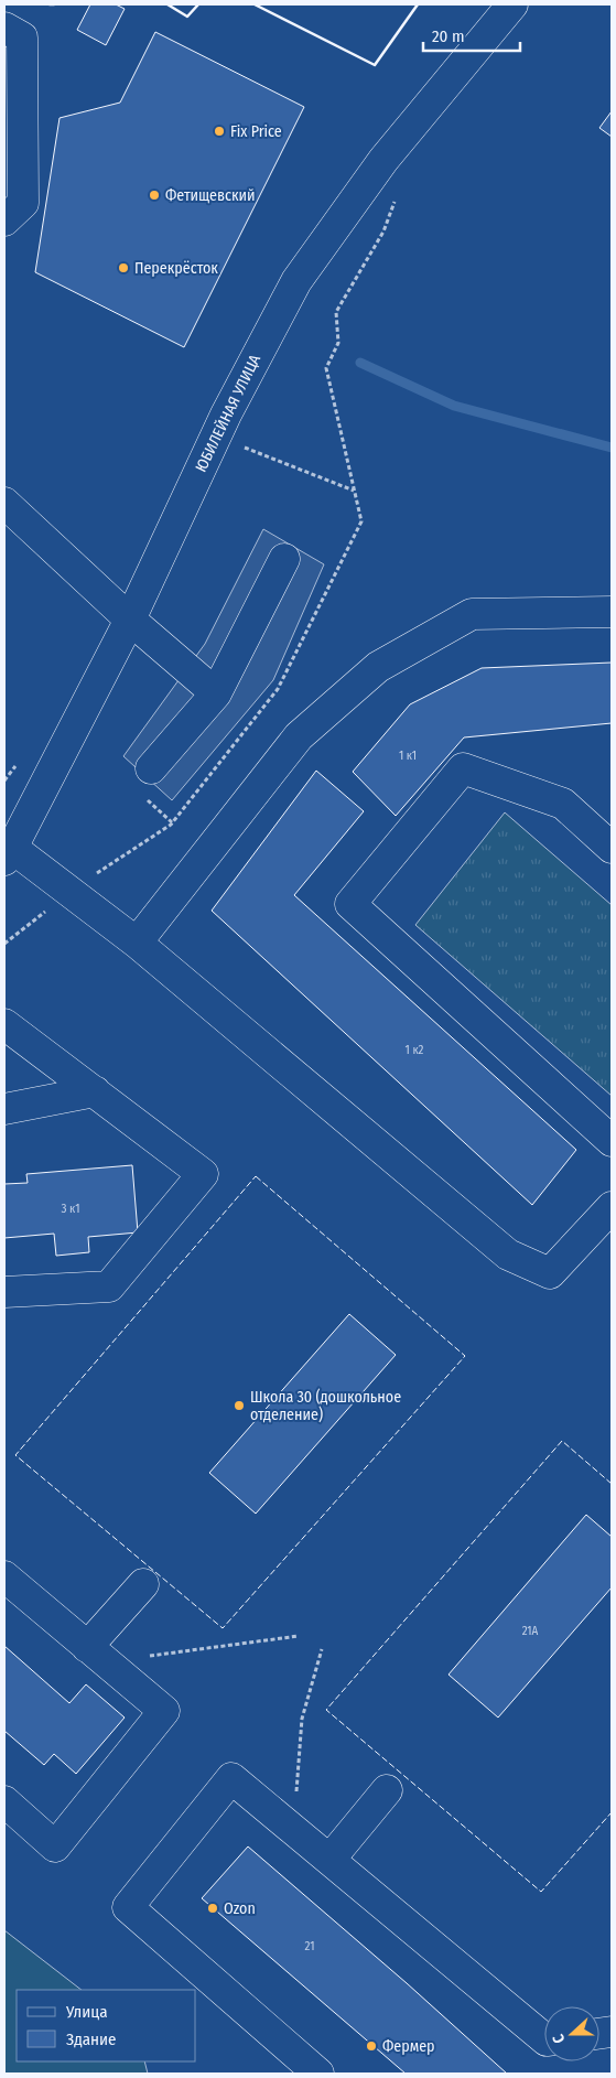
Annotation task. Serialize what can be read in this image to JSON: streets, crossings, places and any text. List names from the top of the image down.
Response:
{
  "streets": {
    "street": ["ЮБИЛЕЙНАЯ УЛИЦА"]
  },
  "places": [
    "Fix Price",
    "Фетищевский",
    "Перекрёсток",
    "Школа 30 (дошкольное отделение)",
    "Ozon",
    "Фермер"
  ],
  "house_numbers": [
    "1 к1",
    "1 к2",
    "3 к1",
    "21А",
    "21"
  ],
  "legend": ["Улица", "Здание"],
  "scale_bar": "20 m",
  "north": "left"
}
